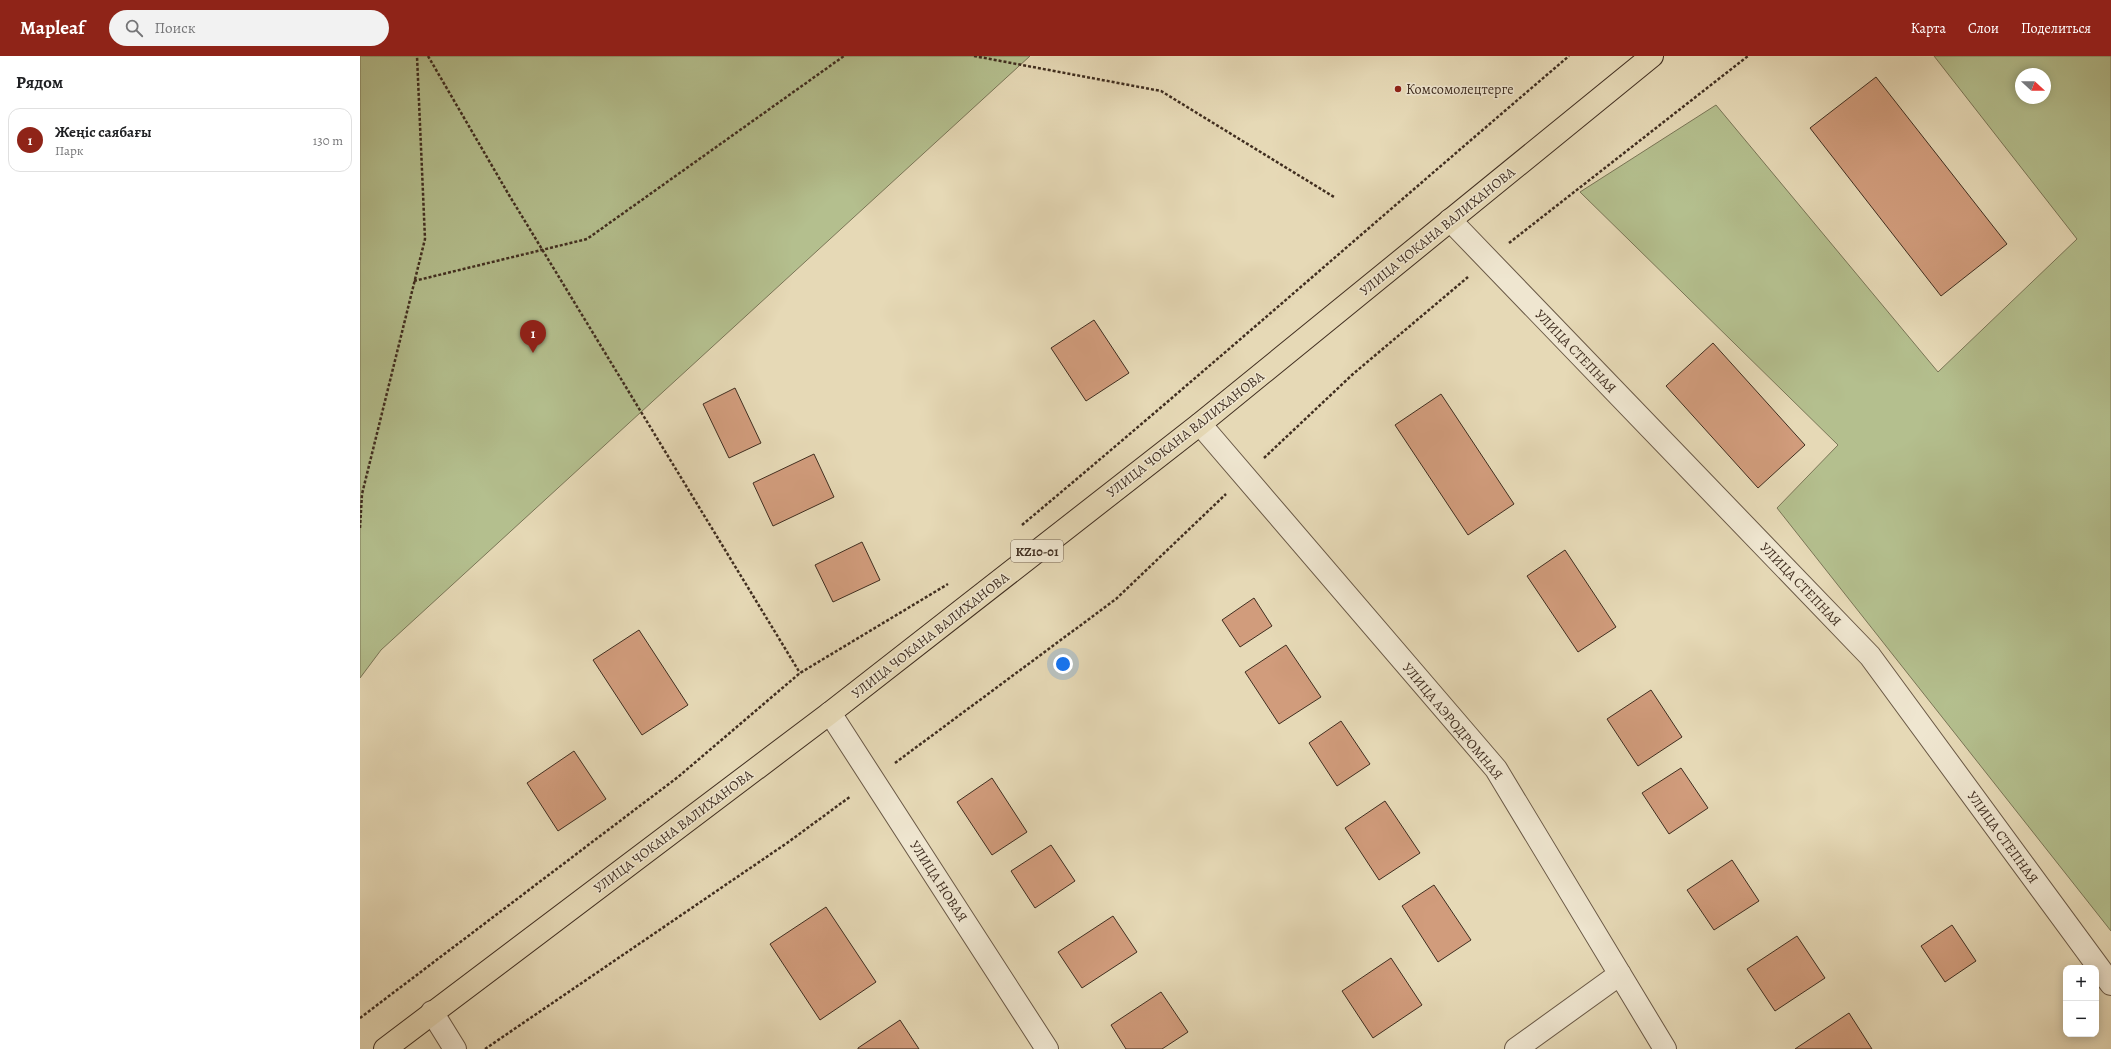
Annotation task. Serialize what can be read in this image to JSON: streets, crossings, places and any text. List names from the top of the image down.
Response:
{
  "streets": {
    "main road": ["УЛИЦА ЧОКАНА ВАЛИХАНОВА", "KZ10-01"],
    "street": ["УЛИЦА СТЕПНАЯ", "УЛИЦА АЭРОДРОМНАЯ", "УЛИЦА НОВАЯ"]
  },
  "crossings": [
    ["УЛИЦА ЧОКАНА ВАЛИХАНОВА", "УЛИЦА СТЕПНАЯ"],
    ["УЛИЦА ЧОКАНА ВАЛИХАНОВА", "УЛИЦА АЭРОДРОМНАЯ"],
    ["УЛИЦА ЧОКАНА ВАЛИХАНОВА", "УЛИЦА НОВАЯ"]
  ],
  "places": ["Комсомолецтерге"],
  "north": "right",
  "page": {
    "header": "Mapleaf",
    "search": "Поиск",
    "nav": ["Карта", "Слои", "Поделиться"],
    "heading": "Рядом",
    "list": [
      {
        "mark": "1",
        "name": "Жеңіс саябағы",
        "note": "Парк",
        "value": "130 m"
      }
    ],
    "pins": "1",
    "map_buttons": ["+", "−"]
  }
}
